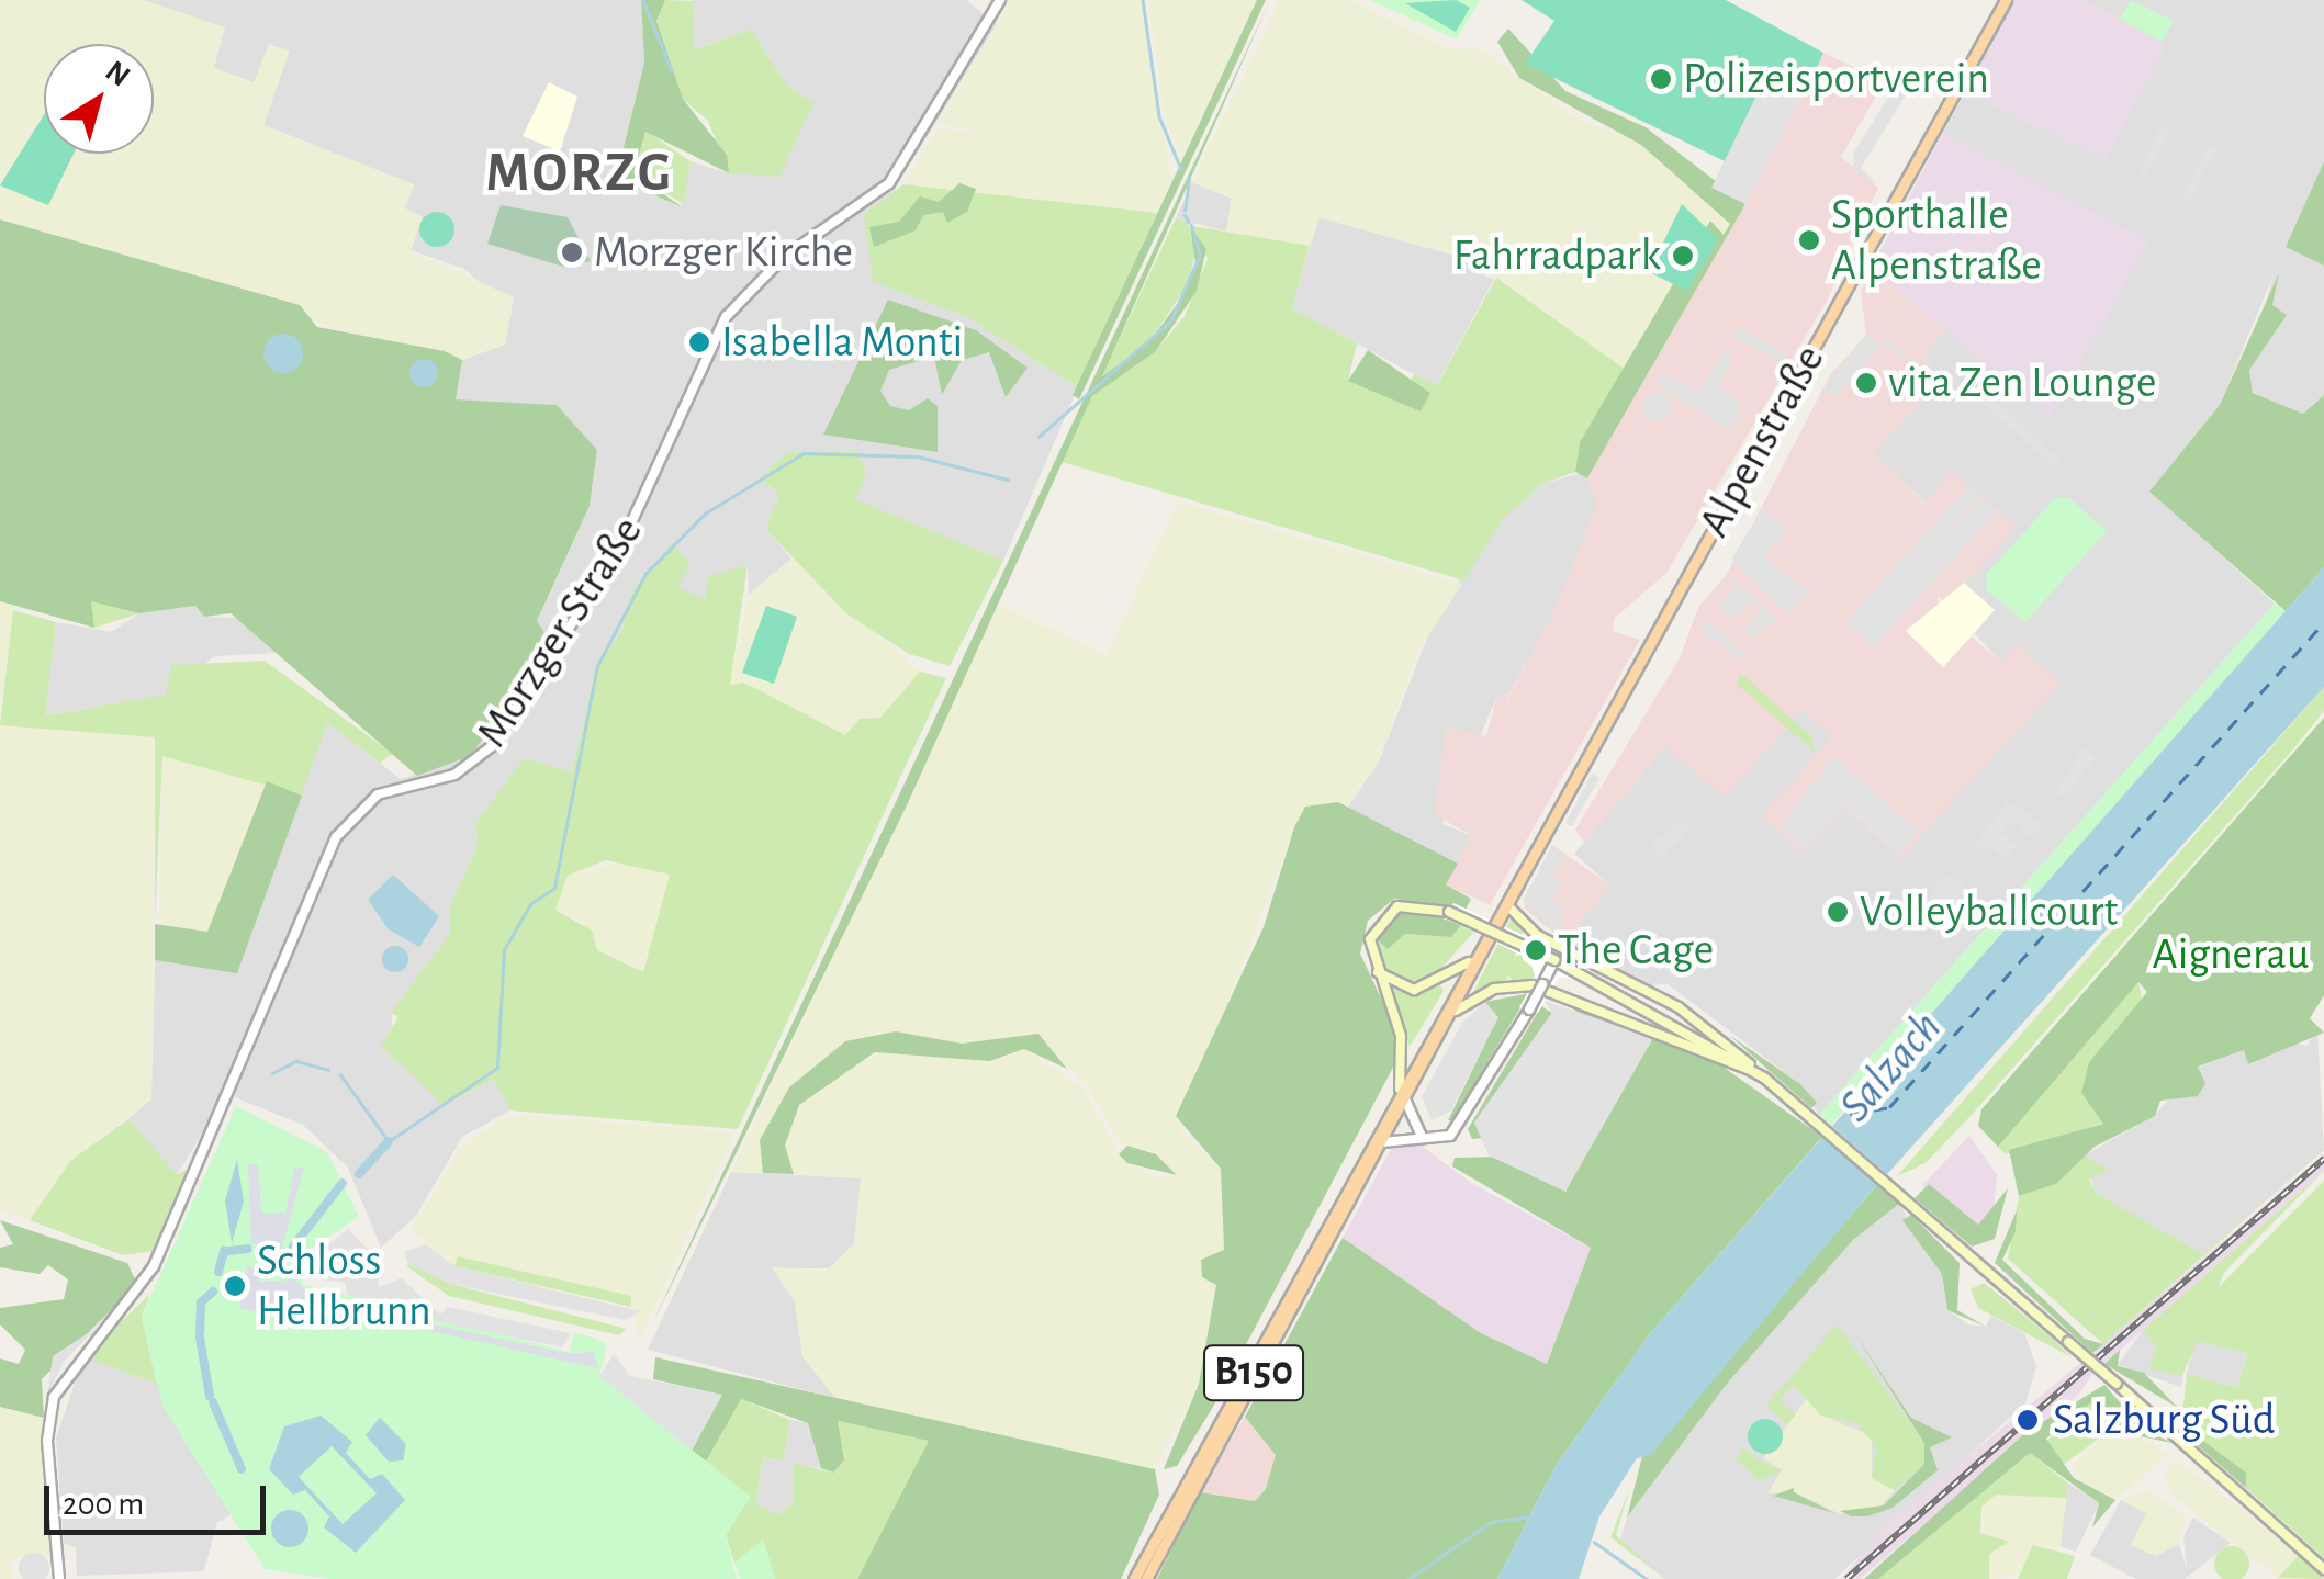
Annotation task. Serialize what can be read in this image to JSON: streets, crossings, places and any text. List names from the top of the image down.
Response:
{
  "streets": {
    "main road": ["Alpenstraße", "B150"],
    "street": ["Morzger Straße"]
  },
  "districts": ["MORZG"],
  "water": ["Salzach"],
  "parks": ["Aignerau"],
  "places": [
    "Polizeisportverein",
    "Sporthalle Alpenstraße",
    "Morzger Kirche",
    "Fahrradpark",
    "Isabella Monti",
    "vita Zen Lounge",
    "Volleyballcourt",
    "The Cage",
    "Schloss Hellbrunn",
    "Salzburg Süd"
  ],
  "scale_bar": "200 m",
  "north": "top right"
}
